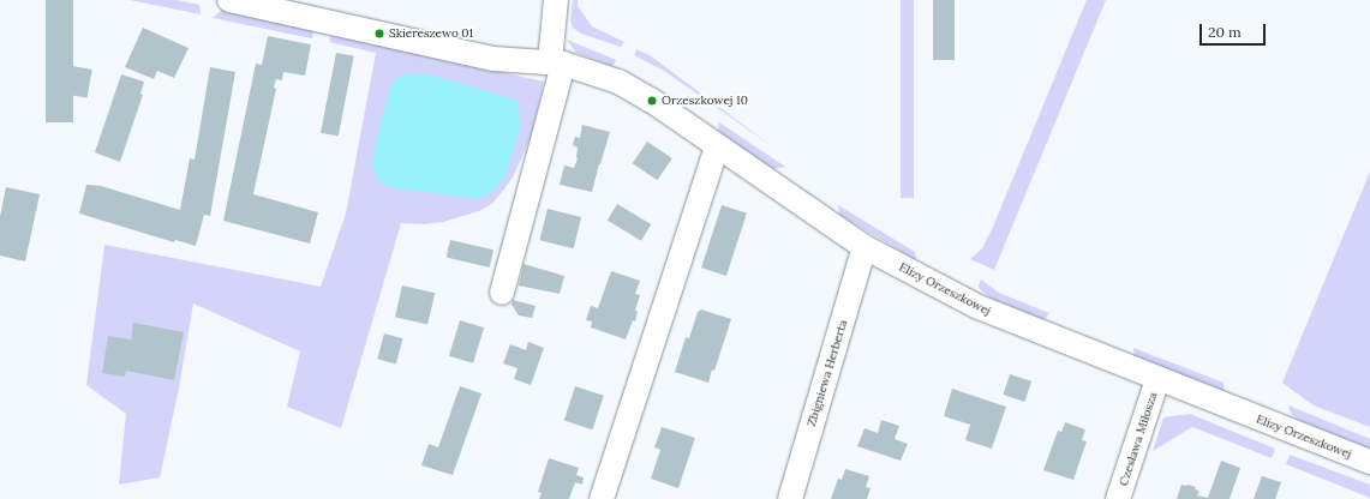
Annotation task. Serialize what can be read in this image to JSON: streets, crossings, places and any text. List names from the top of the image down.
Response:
{
  "streets": {
    "street": ["Elizy Orzeszkowej", "Zbigniewa Herberta", "Czesława Miłosza"]
  },
  "crossings": [
    ["Elizy Orzeszkowej", "Zbigniewa Herberta"],
    ["Elizy Orzeszkowej", "Czesława Miłosza"]
  ],
  "places": ["Skiereszewo 01", "Orzeszkowej 10"],
  "scale_bar": "20 m"
}
